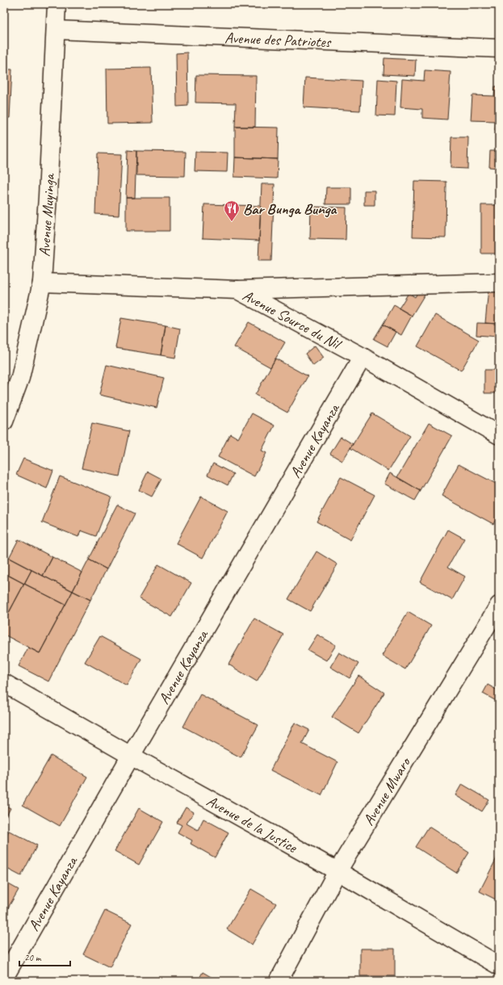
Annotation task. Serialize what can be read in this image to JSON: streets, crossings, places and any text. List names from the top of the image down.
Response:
{
  "streets": {
    "street": [
      "Avenue des Patriotes",
      "Avenue Muyinga",
      "Avenue Source du Nil",
      "Avenue Kayanza",
      "Avenue Mwaro",
      "Avenue de la Justice"
    ]
  },
  "crossings": [
    ["Avenue des Patriotes", "Avenue Muyinga"],
    ["Avenue Muyinga", "Avenue Source du Nil"],
    ["Avenue Source du Nil", "Avenue Kayanza"],
    ["Avenue Kayanza", "Avenue de la Justice"],
    ["Avenue Mwaro", "Avenue de la Justice"]
  ],
  "places": {
    "restaurant": ["Bar Bunga Bunga"]
  },
  "scale_bar": "20 m"
}
